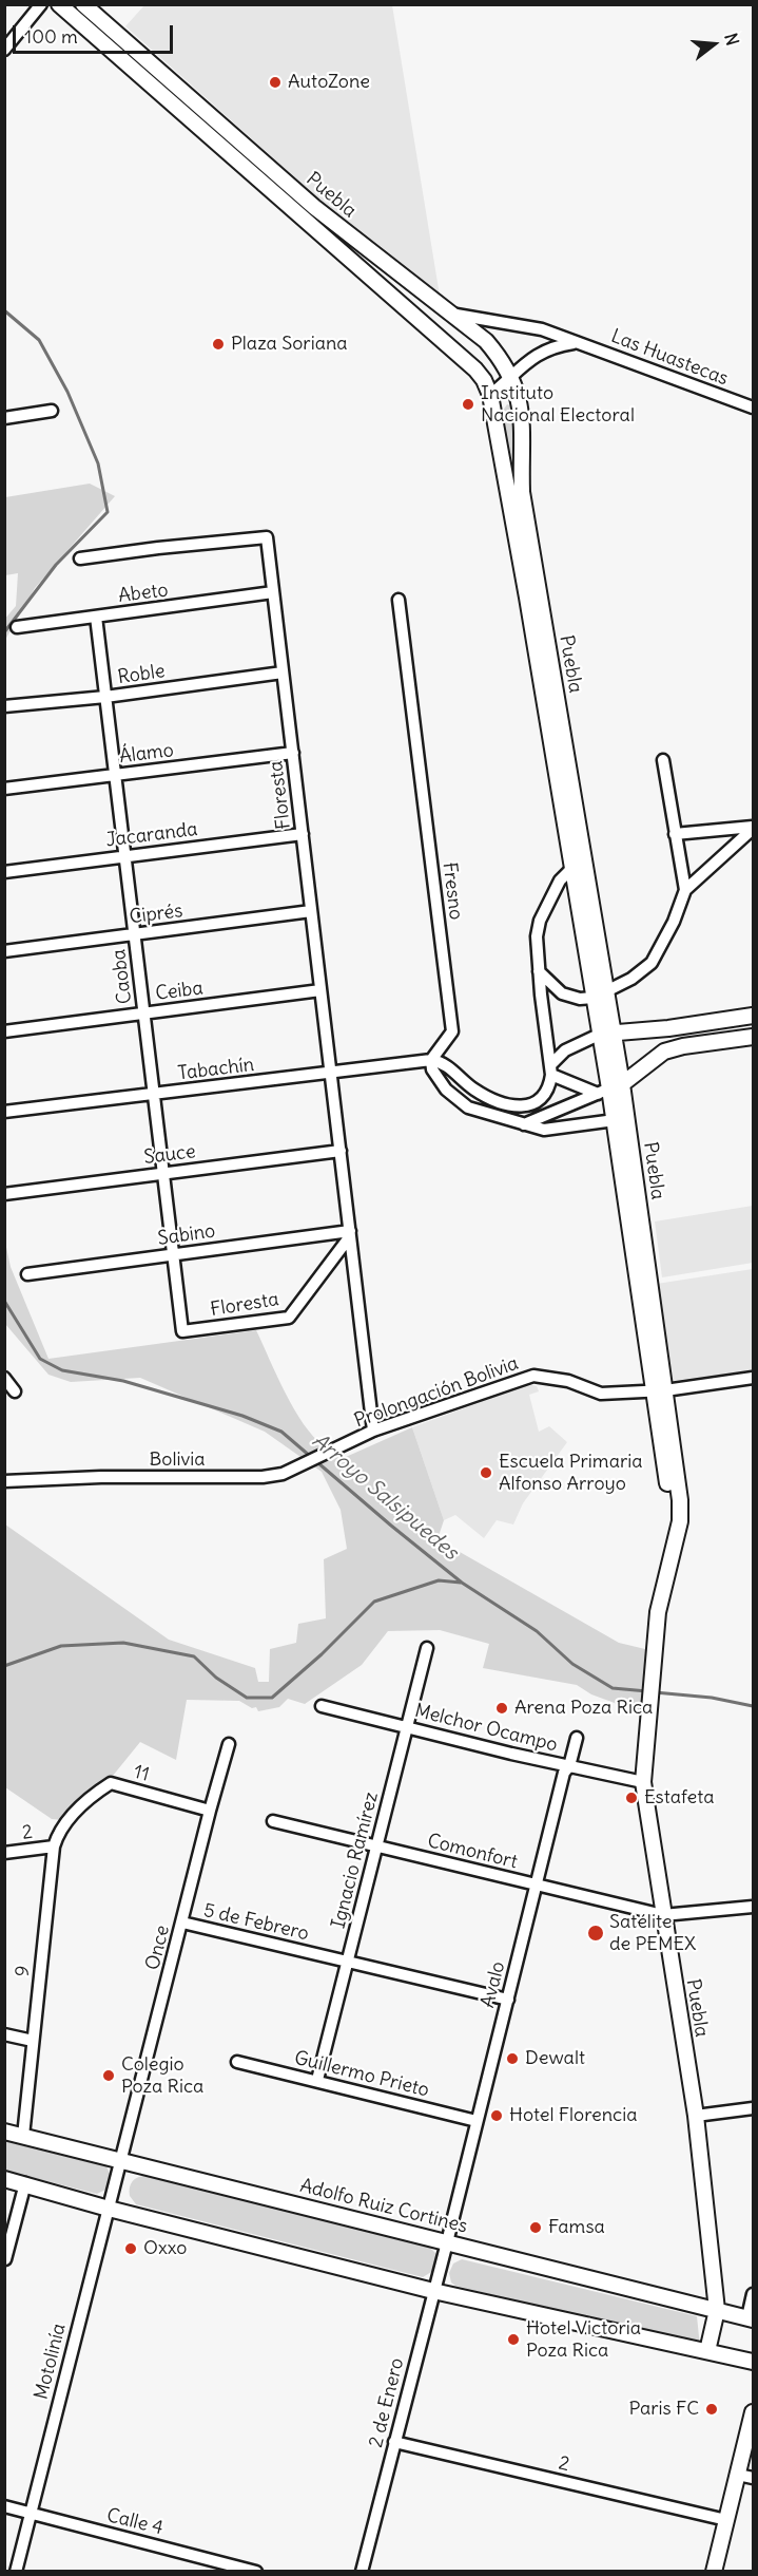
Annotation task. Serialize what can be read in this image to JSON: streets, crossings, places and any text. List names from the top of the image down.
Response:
{
  "streets": {
    "main road": ["Puebla", "Adolfo Ruiz Cortines"],
    "street": [
      "Las Huastecas",
      "Abeto",
      "Roble",
      "Álamo",
      "Floresta",
      "Jacaranda",
      "Fresno",
      "Ciprés",
      "Caoba",
      "Ceiba",
      "Tabachín",
      "Sauce",
      "Sabino",
      "Prolongación Bolivia",
      "Bolivia",
      "Melchor Ocampo",
      "11",
      "2",
      "Comonfort",
      "Ignacio Ramírez",
      "5 de Febrero",
      "Once",
      "9",
      "Avalo",
      "Guillermo Prieto",
      "Motolinía",
      "2 de Enero",
      "Calle 4"
    ]
  },
  "crossings": [
    ["Puebla", "Las Huastecas"],
    ["Puebla", "Prolongación Bolivia"],
    ["Puebla", "Melchor Ocampo"],
    ["Puebla", "Comonfort"],
    ["Puebla", "Adolfo Ruiz Cortines"],
    ["Abeto", "Floresta"],
    ["Abeto", "Caoba"],
    ["Roble", "Floresta"],
    ["Roble", "Caoba"],
    ["Álamo", "Floresta"],
    ["Álamo", "Caoba"],
    ["Floresta", "Jacaranda"],
    ["Floresta", "Ciprés"],
    ["Floresta", "Caoba"],
    ["Floresta", "Ceiba"],
    ["Floresta", "Tabachín"],
    ["Floresta", "Sauce"],
    ["Floresta", "Sabino"],
    ["Floresta", "Prolongación Bolivia"],
    ["Jacaranda", "Caoba"],
    ["Fresno", "Tabachín"],
    ["Ciprés", "Caoba"],
    ["Caoba", "Ceiba"],
    ["Caoba", "Tabachín"],
    ["Caoba", "Sauce"],
    ["Caoba", "Sabino"],
    ["Prolongación Bolivia", "Bolivia"],
    ["Melchor Ocampo", "Ignacio Ramírez"],
    ["Melchor Ocampo", "Avalo"],
    ["11", "2"],
    ["11", "Once"],
    ["11", "9"],
    ["2", "9"],
    ["2", "2 de Enero"],
    ["Comonfort", "Ignacio Ramírez"],
    ["Comonfort", "Avalo"],
    ["Ignacio Ramírez", "5 de Febrero"],
    ["Ignacio Ramírez", "Guillermo Prieto"],
    ["5 de Febrero", "Once"],
    ["5 de Febrero", "Avalo"],
    ["Once", "Adolfo Ruiz Cortines"],
    ["Once", "Motolinía"],
    ["9", "Adolfo Ruiz Cortines"],
    ["Avalo", "Guillermo Prieto"],
    ["Avalo", "Adolfo Ruiz Cortines"],
    ["Avalo", "2 de Enero"],
    ["Adolfo Ruiz Cortines", "Motolinía"],
    ["Adolfo Ruiz Cortines", "2 de Enero"],
    ["Motolinía", "Calle 4"]
  ],
  "water": ["Arroyo Salsipuedes"],
  "places": [
    "AutoZone",
    "Plaza Soriana",
    "Instituto Nacional Electoral",
    "Escuela Primaria Alfonso Arroyo",
    "Arena Poza Rica",
    "Estafeta",
    "Satélite de PEMEX",
    "Dewalt",
    "Colegio Poza Rica",
    "Hotel Florencia",
    "Famsa",
    "Oxxo",
    "Hotel Victoria Poza Rica",
    "Paris FC"
  ],
  "scale_bar": "100 m",
  "north": "right"
}
